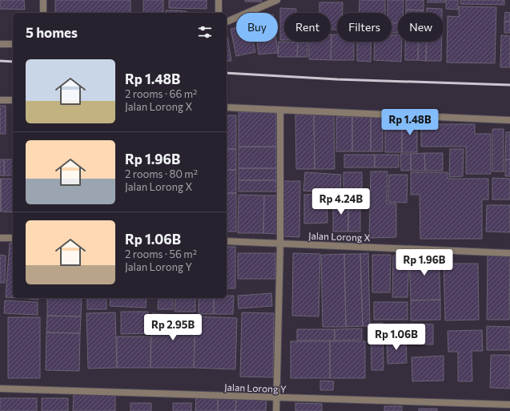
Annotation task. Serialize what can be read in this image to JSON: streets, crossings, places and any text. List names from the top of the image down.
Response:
{
  "streets": {
    "street": ["Jalan Lorong X", "Jalan Lorong Y"]
  },
  "page": {
    "chip": [
      "Buy",
      "Rent",
      "Filters",
      "New"
    ],
    "heading": "5 homes",
    "list": [
      {
        "name": "Rp 1.48B",
        "note": "2 rooms · 66 m² · Jalan Lorong X"
      },
      {
        "name": "Rp 1.96B",
        "note": "2 rooms · 80 m² · Jalan Lorong X"
      },
      {
        "name": "Rp 1.06B",
        "note": "2 rooms · 56 m² · Jalan Lorong Y"
      }
    ],
    "price": [
      "Rp 1.48B",
      "Rp 4.24B",
      "Rp 1.96B",
      "Rp 2.95B",
      "Rp 1.06B"
    ]
  }
}
